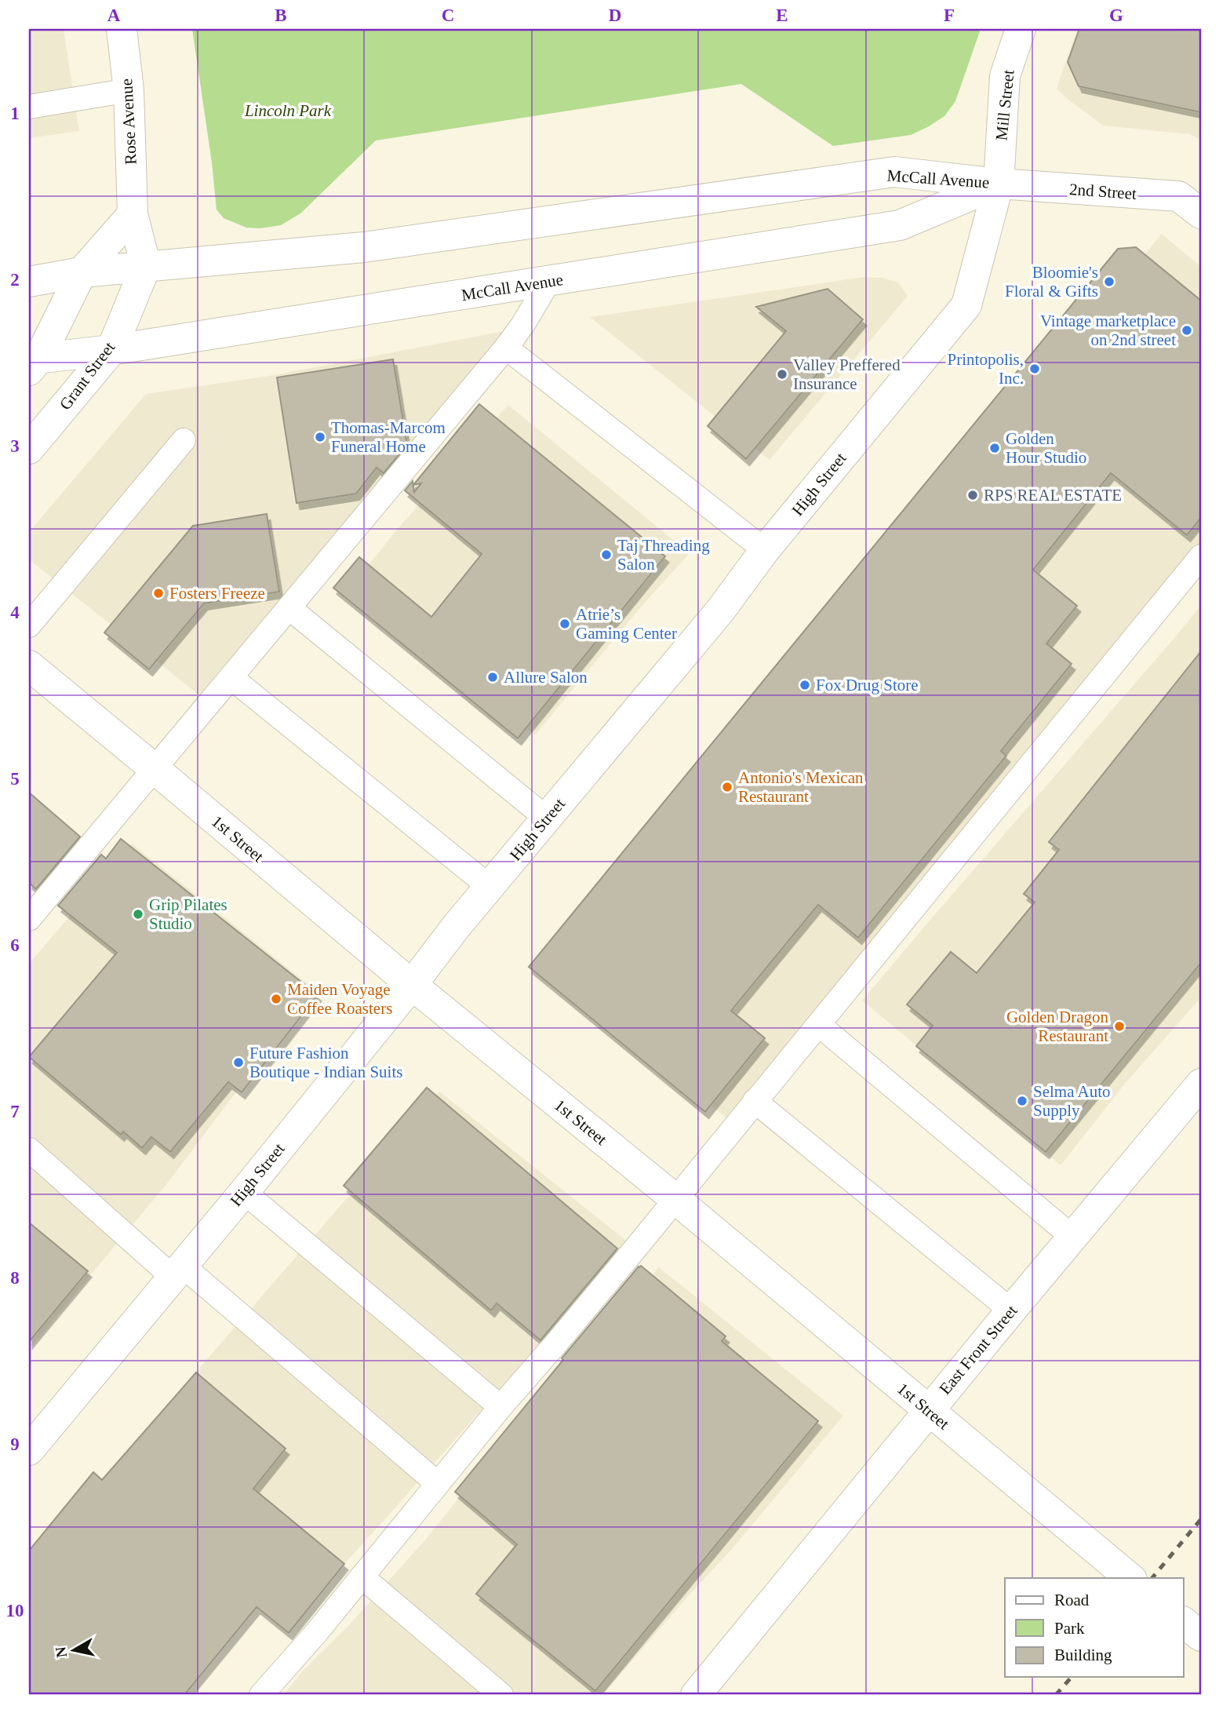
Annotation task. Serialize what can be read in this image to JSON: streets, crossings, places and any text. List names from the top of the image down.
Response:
{
  "streets": {
    "street": [
      "Mill Street",
      "Rose Avenue",
      "McCall Avenue",
      "2nd Street",
      "Grant Street",
      "High Street",
      "1st Street",
      "East Front Street"
    ]
  },
  "crossings": [
    ["Mill Street", "McCall Avenue"],
    ["Mill Street", "2nd Street"],
    ["Mill Street", "High Street"],
    ["Rose Avenue", "McCall Avenue"],
    ["Rose Avenue", "Grant Street"],
    ["McCall Avenue", "2nd Street"],
    ["McCall Avenue", "Grant Street"],
    ["McCall Avenue", "High Street"],
    ["2nd Street", "High Street"],
    ["High Street", "1st Street"],
    ["1st Street", "East Front Street"]
  ],
  "parks": ["Lincoln Park"],
  "places": [
    "Bloomie's Floral & Gifts",
    "Vintage marketplace on 2nd street",
    "Printopolis, Inc.",
    "Valley Preffered Insurance",
    "Thomas-Marcom Funeral Home",
    "Golden Hour Studio",
    "RPS REAL ESTATE",
    "Taj Threading Salon",
    "Fosters Freeze",
    "Atrie’s Gaming Center",
    "Allure Salon",
    "Fox Drug Store",
    "Antonio's Mexican Restaurant",
    "Grip Pilates Studio",
    "Maiden Voyage Coffee Roasters",
    "Golden Dragon Restaurant",
    "Future Fashion Boutique - Indian Suits",
    "Selma Auto Supply"
  ],
  "legend": ["Road", "Park", "Building"],
  "north": "left",
  "grid": {
    "columns": [
      "A",
      "B",
      "C",
      "D",
      "E",
      "F",
      "G"
    ],
    "rows": [
      "1",
      "2",
      "3",
      "4",
      "5",
      "6",
      "7",
      "8",
      "9",
      "10"
    ]
  }
}
